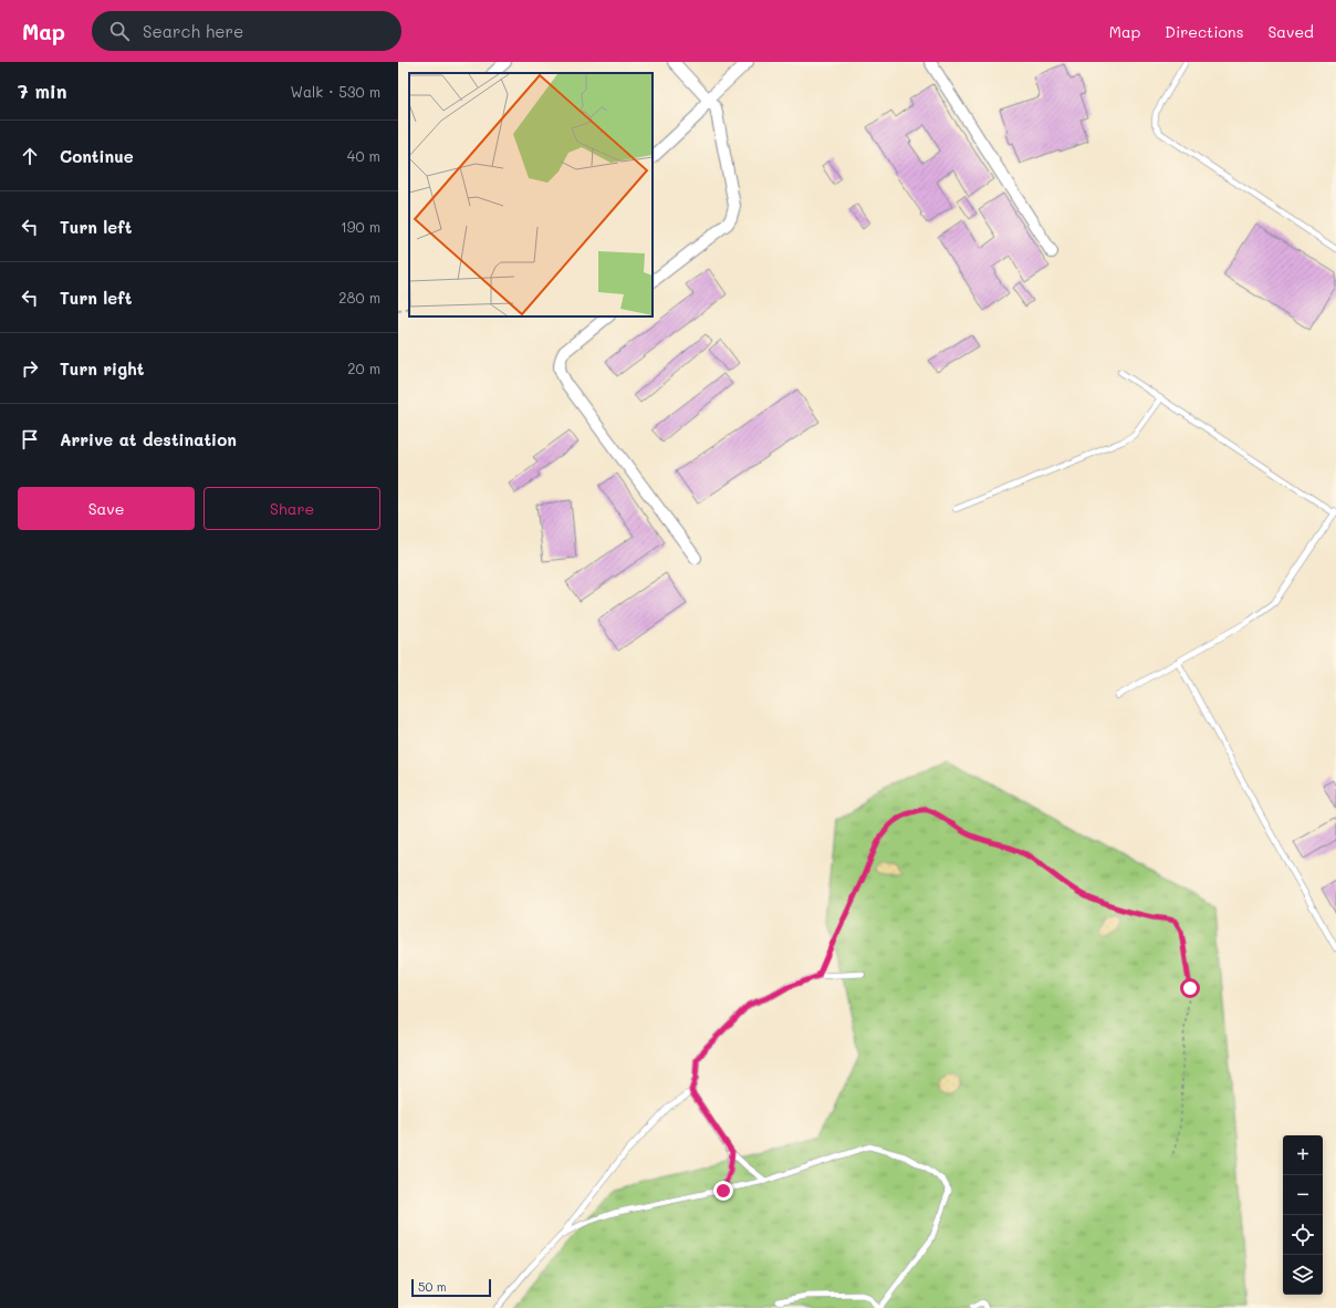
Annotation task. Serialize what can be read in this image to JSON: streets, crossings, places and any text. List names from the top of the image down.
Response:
{
  "scale_bar": "50 m",
  "page": {
    "header": "Map",
    "search": "Search here",
    "nav": ["Map", "Directions", "Saved"],
    "heading": ["7 min", "Walk · 530 m"],
    "list": [
      ["Continue", "40 m"],
      ["Turn left", "190 m"],
      ["Turn left", "280 m"],
      ["Turn right", "20 m"],
      "Arrive at destination"
    ],
    "buttons": ["Save", "Share"],
    "map_buttons": ["+", "−"],
    "scale": "50 m"
  }
}
